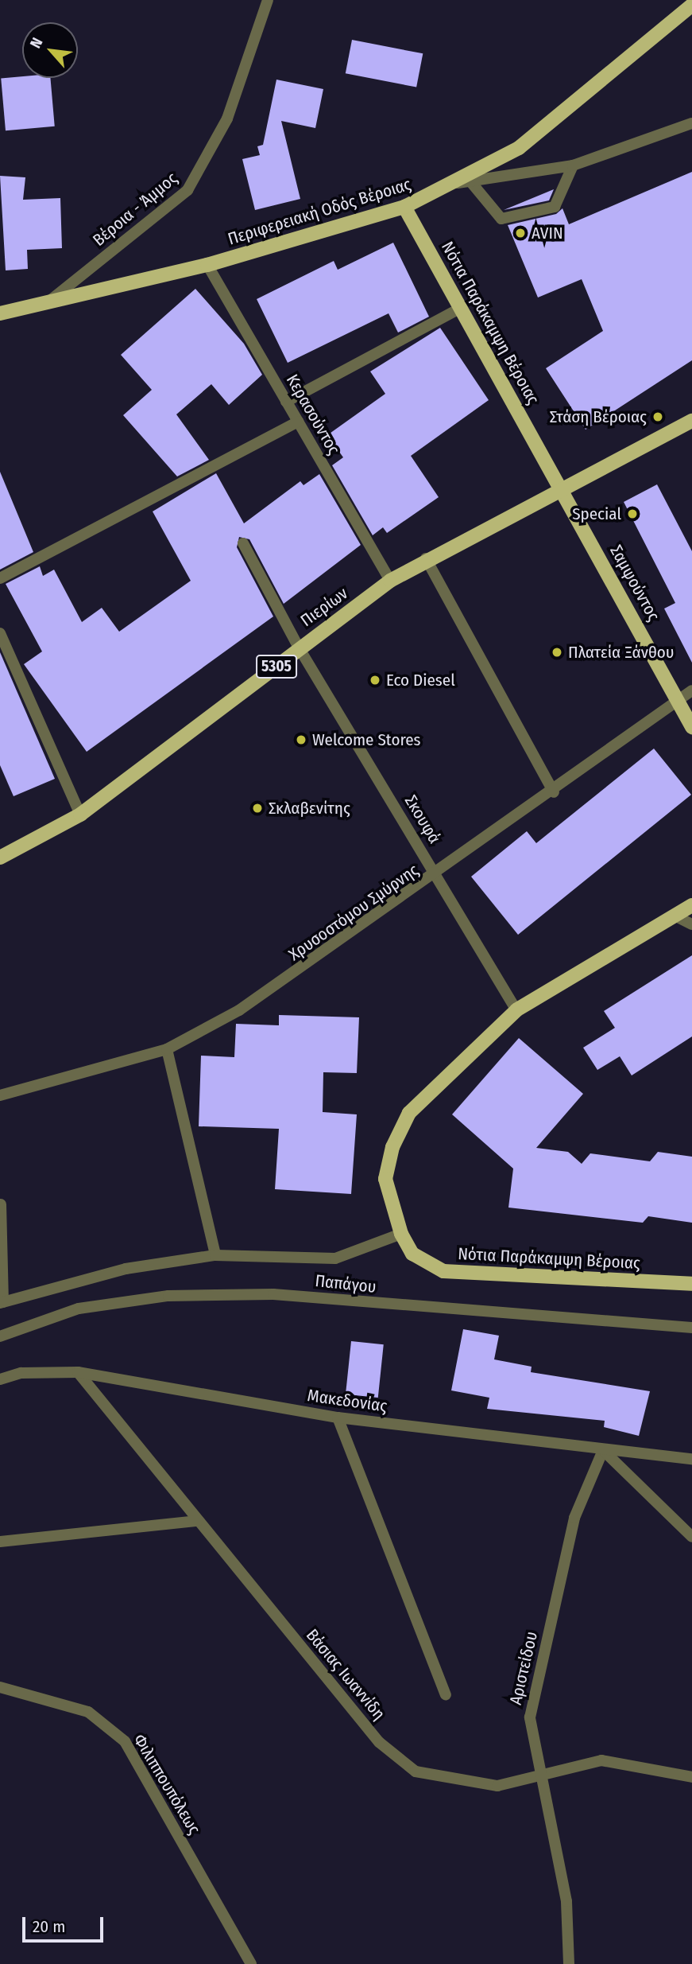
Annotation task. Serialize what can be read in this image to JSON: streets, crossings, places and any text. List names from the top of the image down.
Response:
{
  "streets": {
    "main road": [
      "Περιφερειακή Οδός Βέροιας",
      "Νότια Παράκαμψη Βέροιας",
      "Σαμψούντος",
      "Πιερίων",
      "5305"
    ],
    "street": [
      "Βέροια - Άμμος",
      "Κερασούντος",
      "Σκουφά",
      "Χρυσοστόμου Σμύρνης",
      "Παπάγου",
      "Μακεδονίας",
      "Αριστείδου",
      "Βάσιας Ιωαννίδη",
      "Φιλιππουπόλεως"
    ]
  },
  "crossings": [
    ["Βέροια - Άμμος", "Περιφερειακή Οδός Βέροιας"],
    ["Περιφερειακή Οδός Βέροιας", "Νότια Παράκαμψη Βέροιας"],
    ["Περιφερειακή Οδός Βέροιας", "Κερασούντος"],
    ["Νότια Παράκαμψη Βέροιας", "Σαμψούντος"],
    ["Νότια Παράκαμψη Βέροιας", "Πιερίων"],
    ["Νότια Παράκαμψη Βέροιας", "Σκουφά"],
    ["Νότια Παράκαμψη Βέροιας", "Παπάγου"],
    ["Κερασούντος", "Πιερίων"],
    ["Σαμψούντος", "Πιερίων"],
    ["Σαμψούντος", "Χρυσοστόμου Σμύρνης"],
    ["Πιερίων", "Σκουφά"],
    ["Σκουφά", "Χρυσοστόμου Σμύρνης"],
    ["Μακεδονίας", "Αριστείδου"],
    ["Μακεδονίας", "Βάσιας Ιωαννίδη"],
    ["Αριστείδου", "Βάσιας Ιωαννίδη"]
  ],
  "places": [
    "AVIN",
    "Στάση Βέροιας",
    "Special",
    "Πλατεία Ξάνθου",
    "Eco Diesel",
    "Welcome Stores",
    "Σκλαβενίτης"
  ],
  "scale_bar": "20 m",
  "north": "top left"
}
